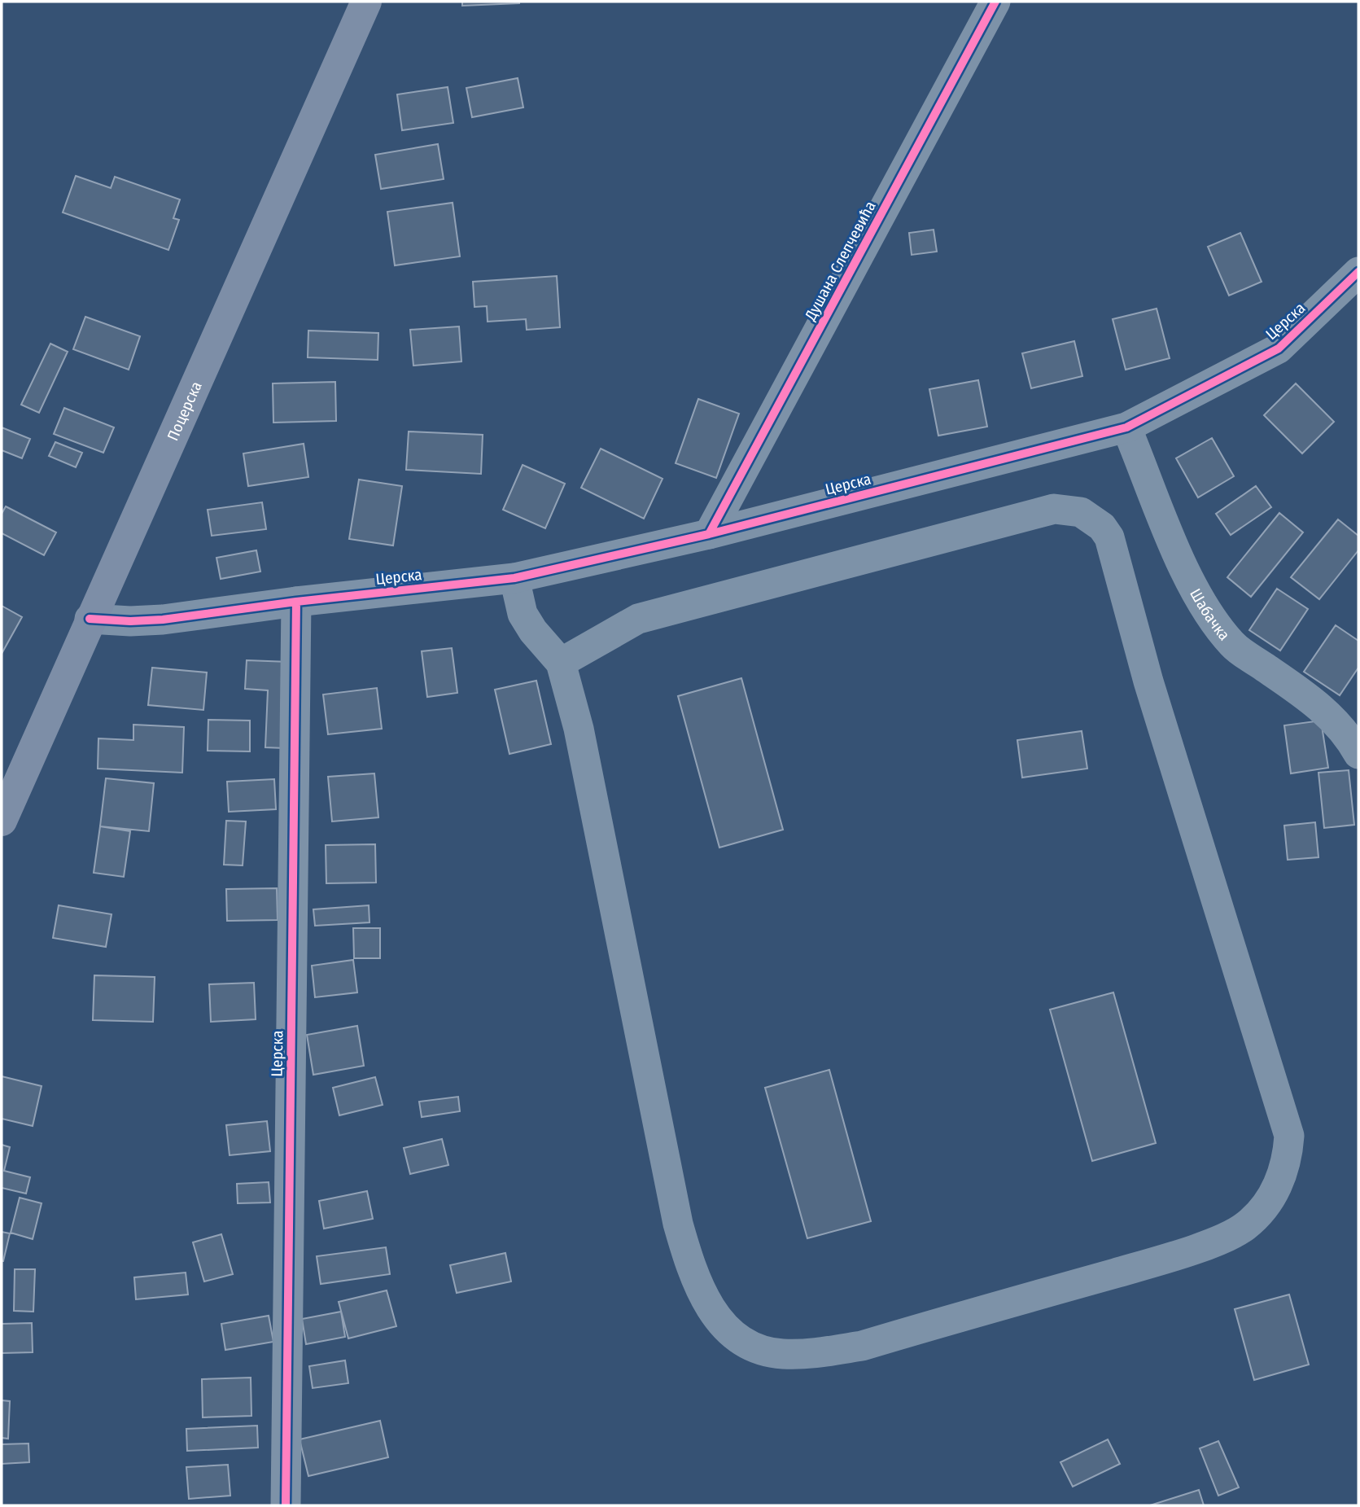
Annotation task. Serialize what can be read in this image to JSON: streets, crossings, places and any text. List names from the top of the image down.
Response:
{
  "streets": {
    "main road": ["Поцерска"],
    "street": ["Душана Слепчевића", "Церска", "Шабачка"]
  },
  "crossings": [
    ["Душана Слепчевића", "Церска"],
    ["Церска", "Поцерска"],
    ["Церска", "Шабачка"]
  ]
}
